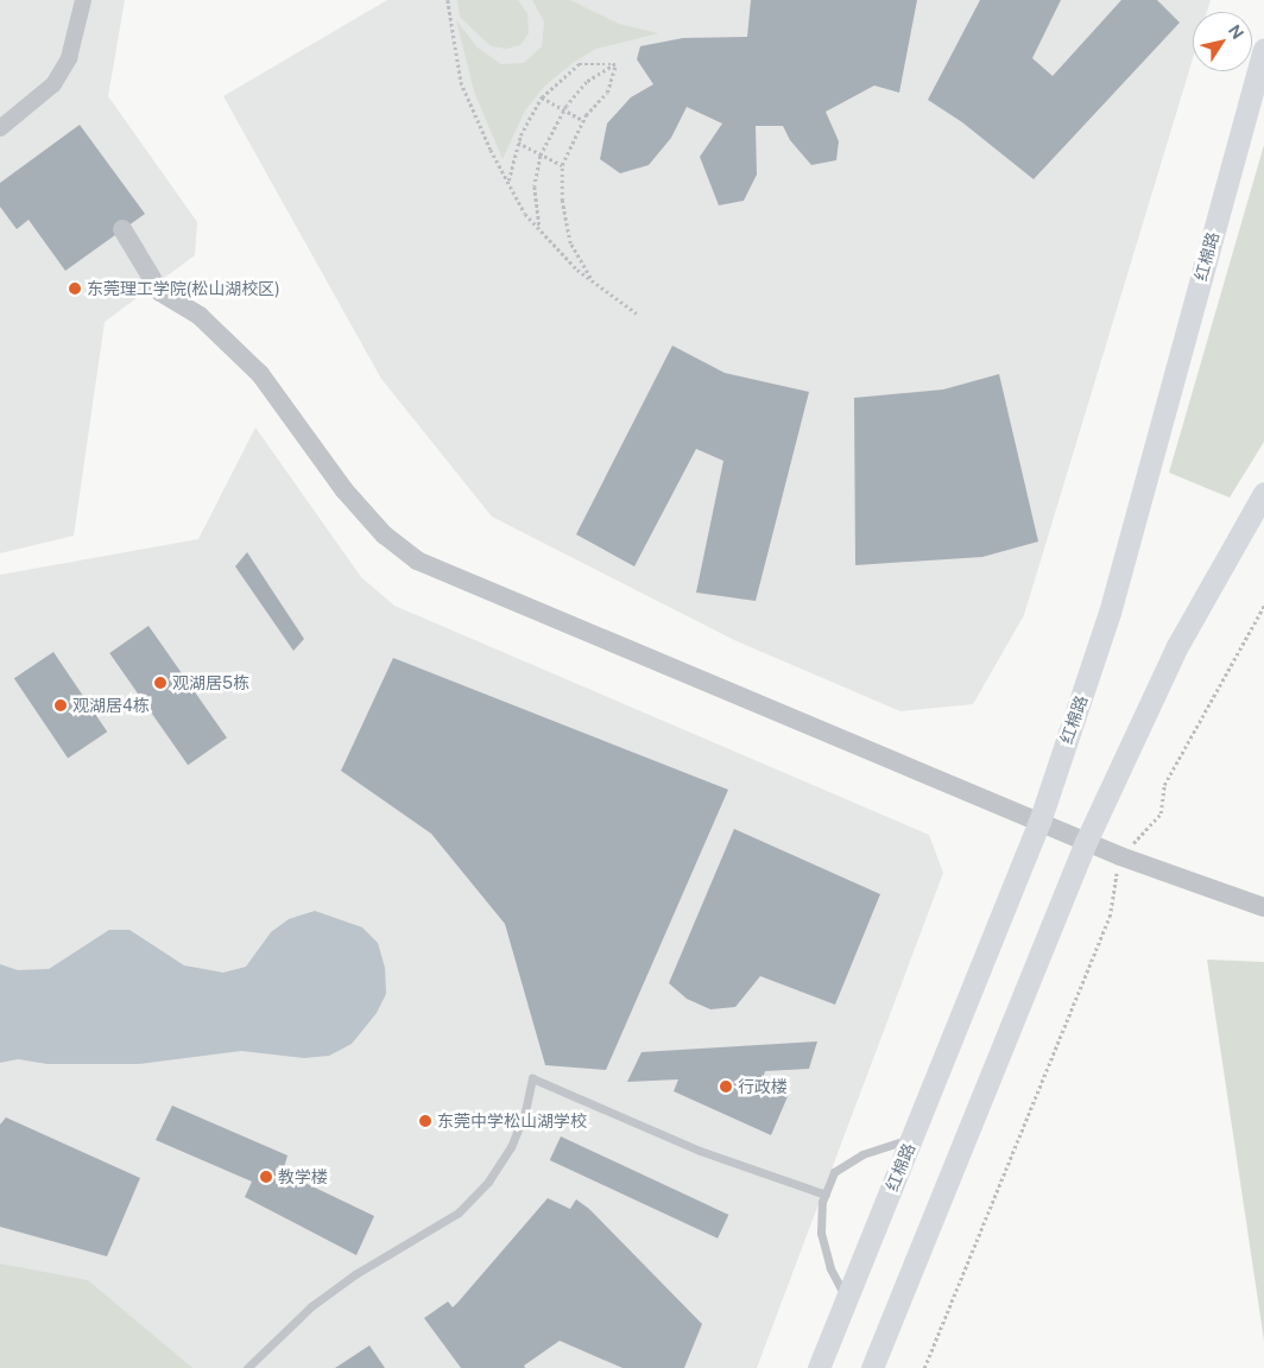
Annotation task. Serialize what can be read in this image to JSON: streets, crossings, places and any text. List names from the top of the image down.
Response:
{
  "streets": {
    "main road": ["红棉路"]
  },
  "places": [
    "东莞理工学院(松山湖校区)",
    "观湖居5栋",
    "观湖居4栋",
    "行政楼",
    "东莞中学松山湖学校",
    "教学楼"
  ],
  "north": "top right"
}
